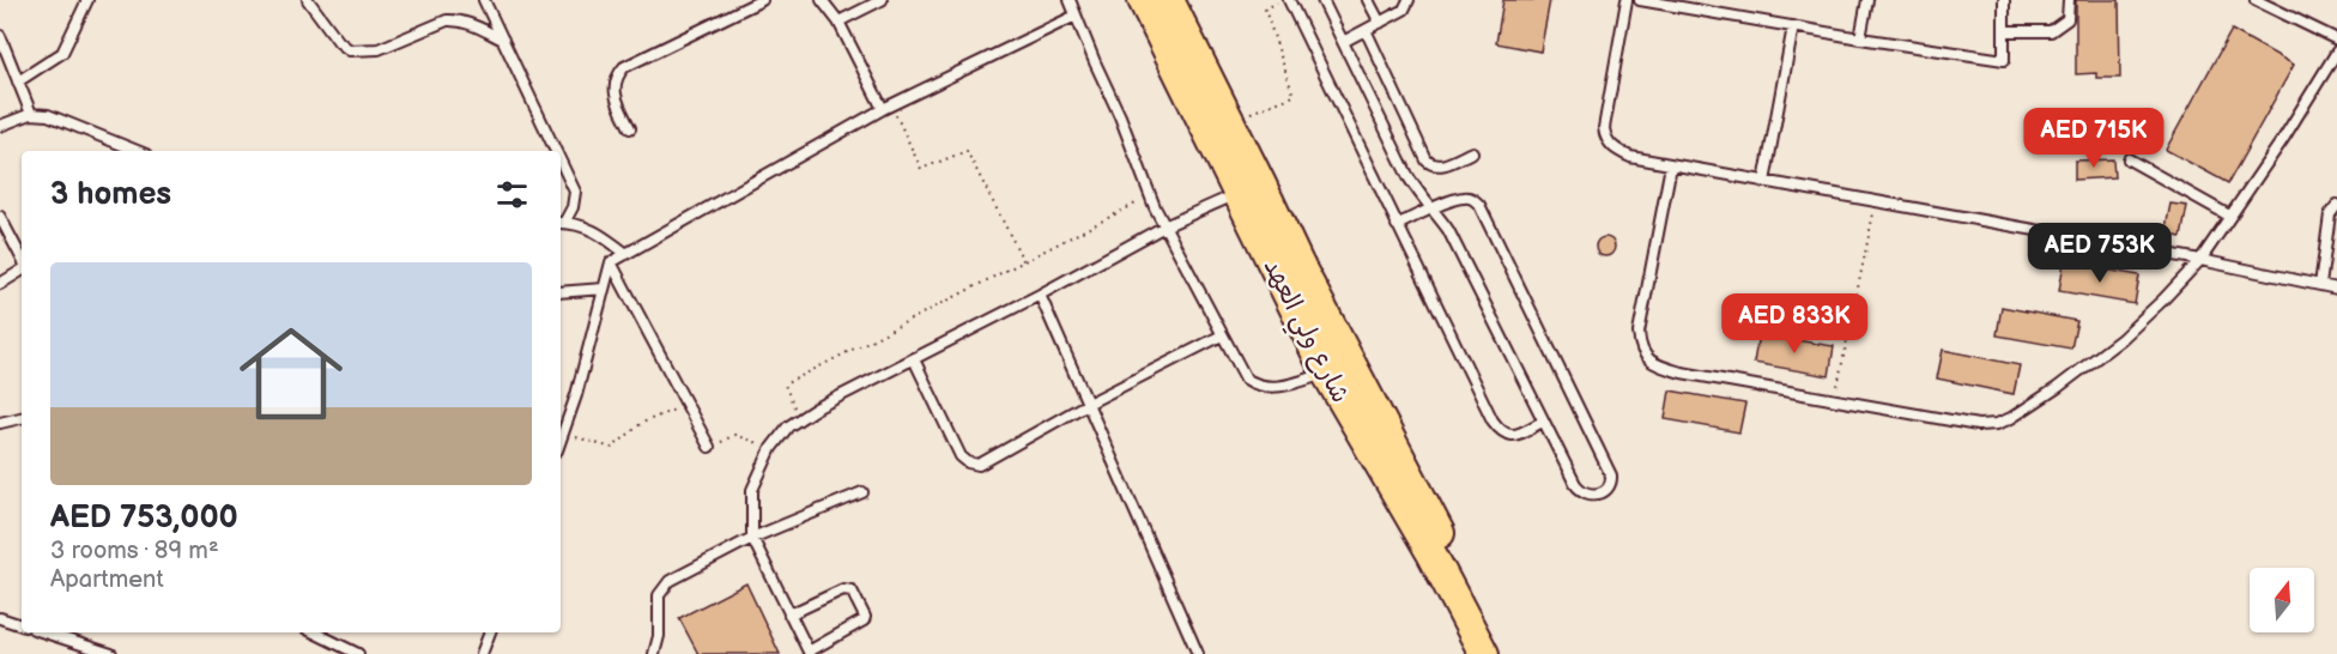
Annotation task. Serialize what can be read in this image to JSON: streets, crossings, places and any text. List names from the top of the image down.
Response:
{
  "streets": {
    "main road": ["شارع ولي العهد"]
  },
  "north": "top",
  "page": {
    "price": ["AED 715K", "AED 753K", "AED 833K"],
    "heading": "3 homes",
    "list": [
      {
        "name": "AED 753,000",
        "note": "3 rooms · 89 m² · Apartment"
      }
    ]
  }
}
